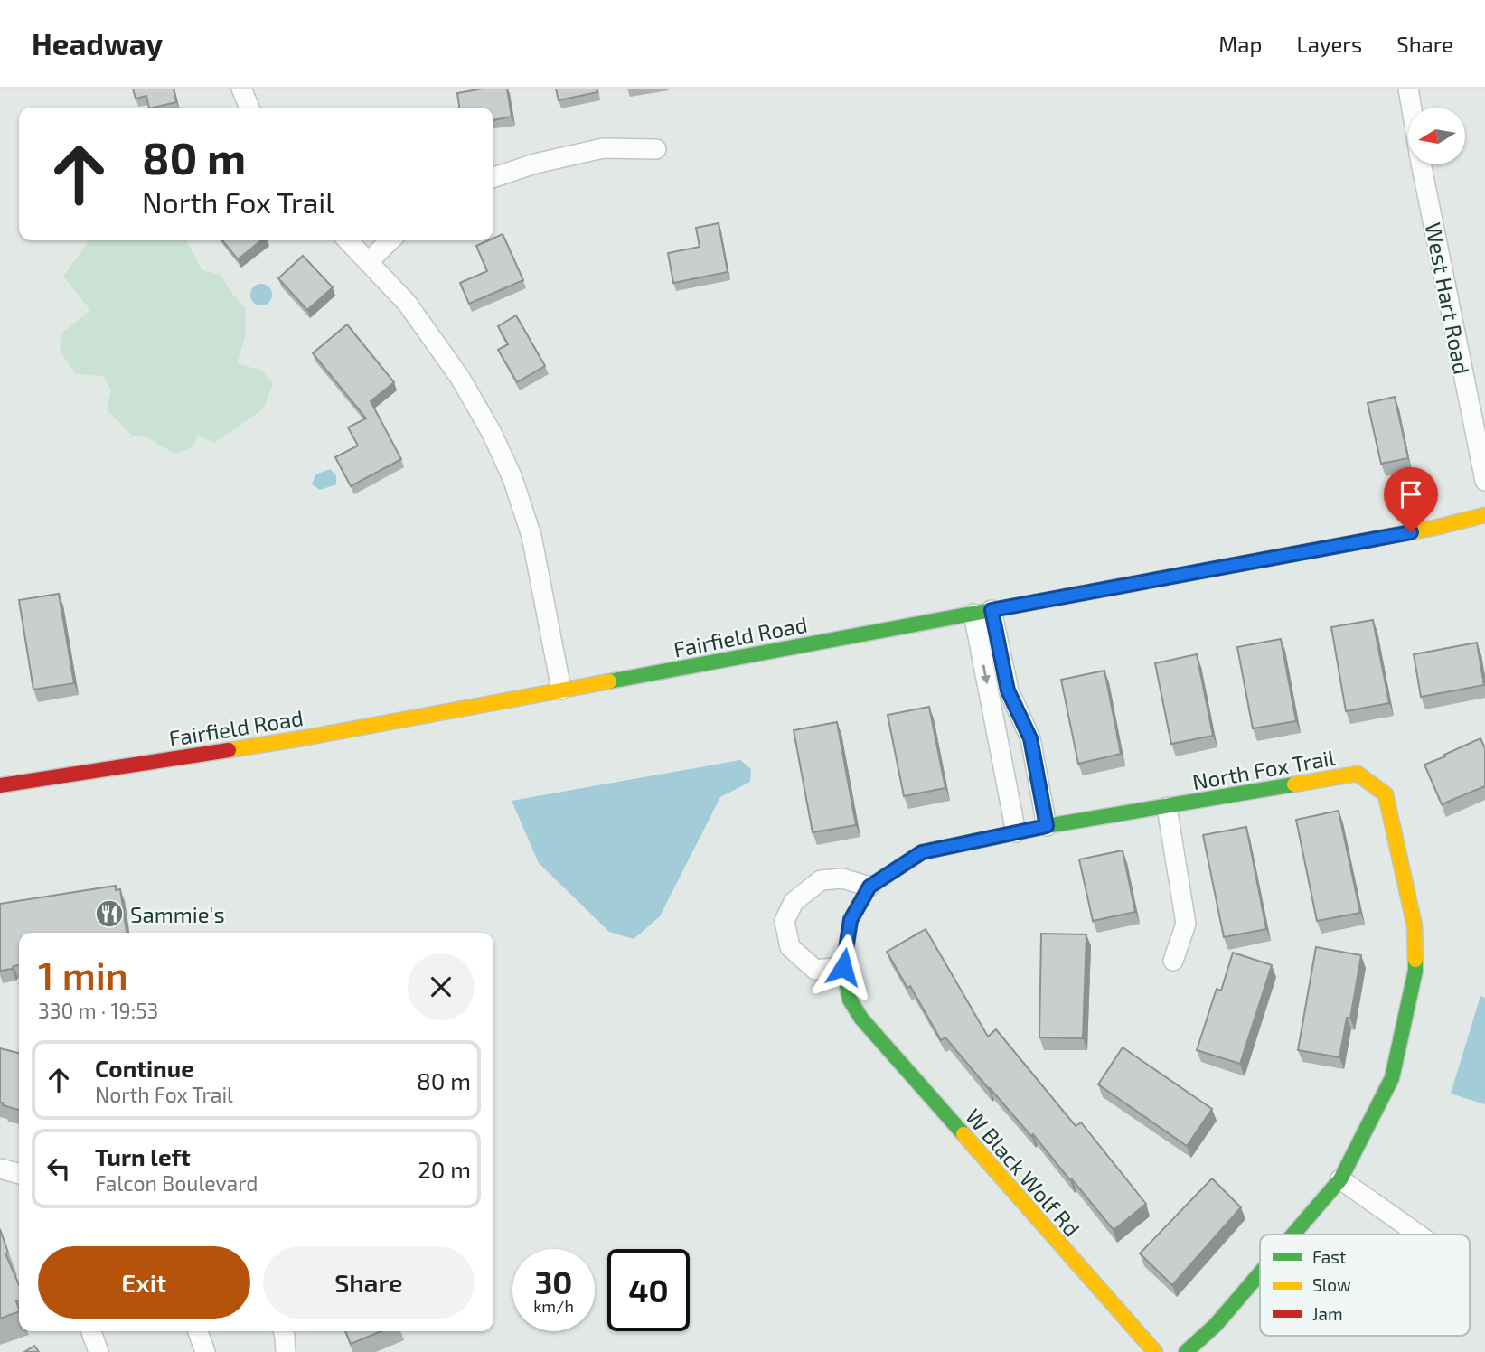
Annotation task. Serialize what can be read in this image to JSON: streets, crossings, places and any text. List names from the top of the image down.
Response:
{
  "streets": {
    "street": [
      "West Hart Road",
      "Fairfield Road",
      "North Fox Trail",
      "W Black Wolf Rd"
    ]
  },
  "crossings": [
    ["North Fox Trail", "W Black Wolf Rd"]
  ],
  "places": {
    "restaurant": ["Sammie's"]
  },
  "legend": ["Fast", "Slow", "Jam"],
  "north": "left",
  "page": {
    "header": "Headway",
    "nav": ["Map", "Layers", "Share"],
    "turn": ["80 m", "North Fox Trail"],
    "heading": ["1 min", "330 m · 19:53"],
    "list": [
      {
        "name": "Continue",
        "note": "North Fox Trail",
        "value": "80 m"
      },
      {
        "name": "Turn left",
        "note": "Falcon Boulevard",
        "value": "20 m"
      }
    ],
    "buttons": ["Exit", "Share"],
    "speed": "30 km/h",
    "limit": "40"
  }
}
